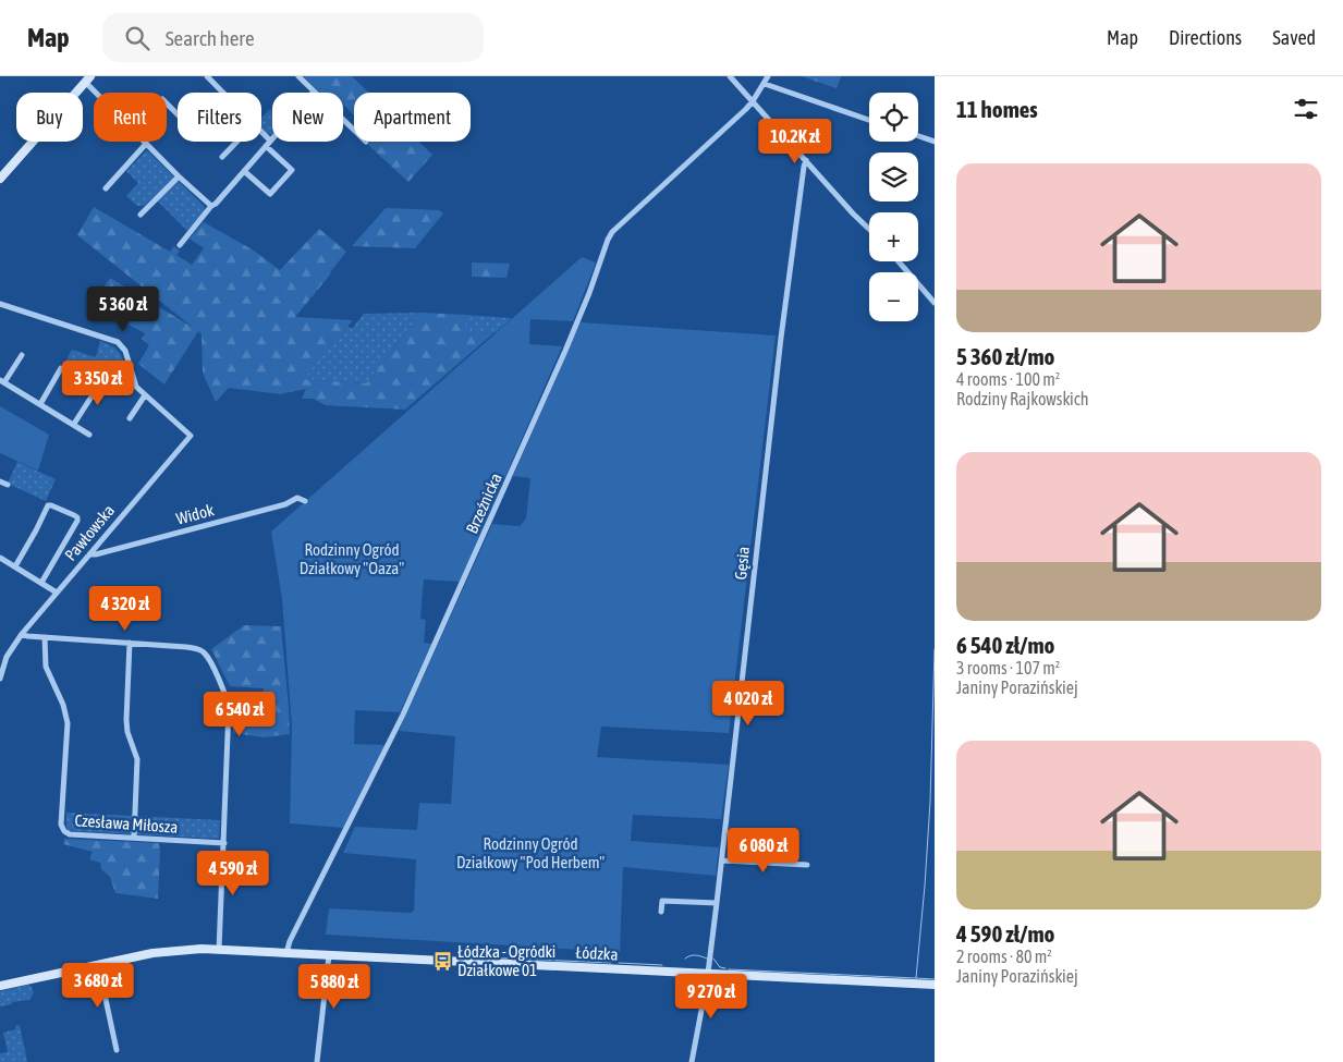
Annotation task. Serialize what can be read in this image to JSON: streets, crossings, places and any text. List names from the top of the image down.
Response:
{
  "streets": {
    "main road": ["Łódzka"],
    "street": [
      "Brzeźnicka",
      "Widok",
      "Pawłowska",
      "Gęsia",
      "Czesława Miłosza"
    ]
  },
  "crossings": [
    ["Brzeźnicka", "Łódzka"],
    ["Widok", "Pawłowska"],
    ["Gęsia", "Łódzka"]
  ],
  "parks": ["Rodzinny Ogród Działkowy \"Oaza\"", "Rodzinny Ogród Działkowy \"Pod Herbem\""],
  "places": {
    "bus stop": ["Łódzka - Ogródki Działkowe 01"]
  },
  "page": {
    "header": "Map",
    "search": "Search here",
    "nav": ["Map", "Directions", "Saved"],
    "heading": "11 homes",
    "map_buttons": ["+", "−"],
    "chip": [
      "Buy",
      "Rent",
      "Filters",
      "New",
      "Apartment"
    ],
    "price": [
      "10.2K zł",
      "5 360 zł",
      "3 350 zł",
      "4 320 zł",
      "4 020 zł",
      "6 540 zł",
      "6 080 zł",
      "4 590 zł",
      "3 680 zł",
      "5 880 zł",
      "9 270 zł"
    ],
    "list": [
      {
        "name": "5 360 zł/mo",
        "note": "4 rooms · 100 m² · Rodziny Rajkowskich"
      },
      {
        "name": "6 540 zł/mo",
        "note": "3 rooms · 107 m² · Janiny Porazińskiej"
      },
      {
        "name": "4 590 zł/mo",
        "note": "2 rooms · 80 m² · Janiny Porazińskiej"
      }
    ]
  }
}
